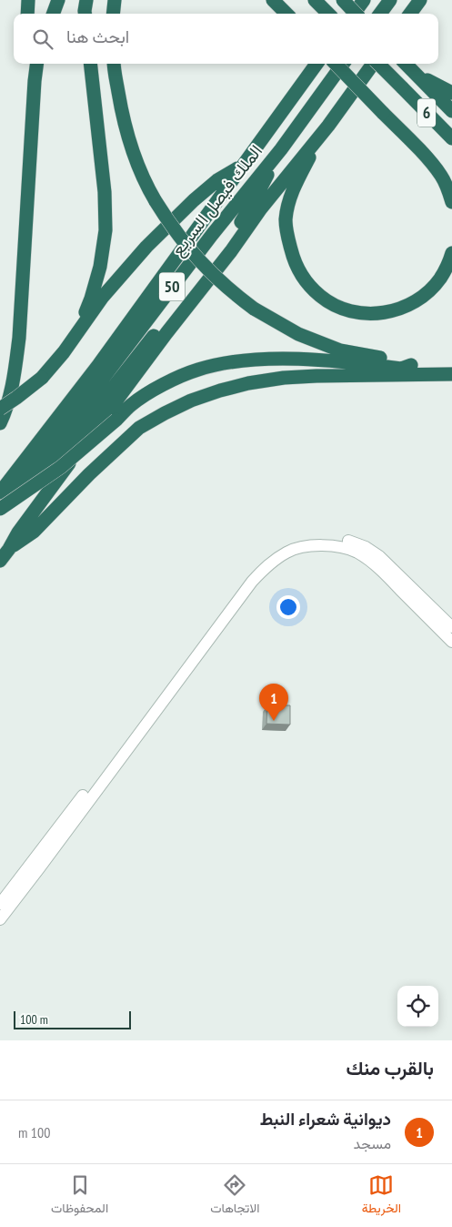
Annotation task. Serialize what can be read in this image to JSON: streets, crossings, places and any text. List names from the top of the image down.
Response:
{
  "streets": {
    "highway": ["6", "الملك فيصل السريع", "50"]
  },
  "scale_bar": "100 m",
  "page": {
    "search": "ابحث هنا",
    "pins": "1",
    "scale": "100 m",
    "heading": "بالقرب منك",
    "list": [
      {
        "mark": "1",
        "name": "ديوانية شعراء النبط",
        "note": "مسجد",
        "value": "100 m"
      }
    ],
    "nav": ["الخريطة", "الاتجاهات", "المحفوظات"]
  }
}
